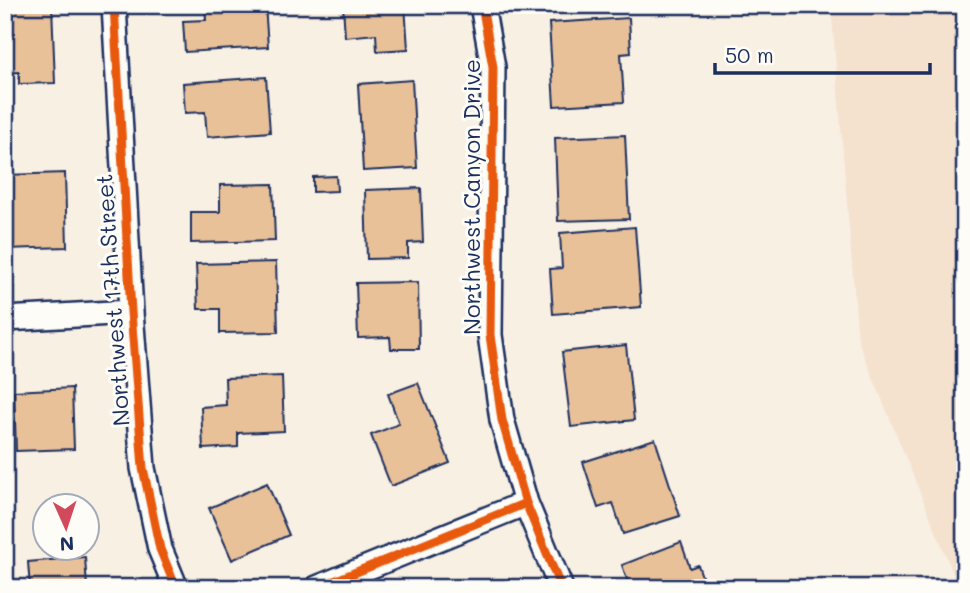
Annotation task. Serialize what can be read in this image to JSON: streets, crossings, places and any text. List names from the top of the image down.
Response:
{
  "streets": {
    "street": ["Northwest Canyon Drive", "Northwest 17th Street"]
  },
  "scale_bar": "50 m",
  "north": "bottom"
}
